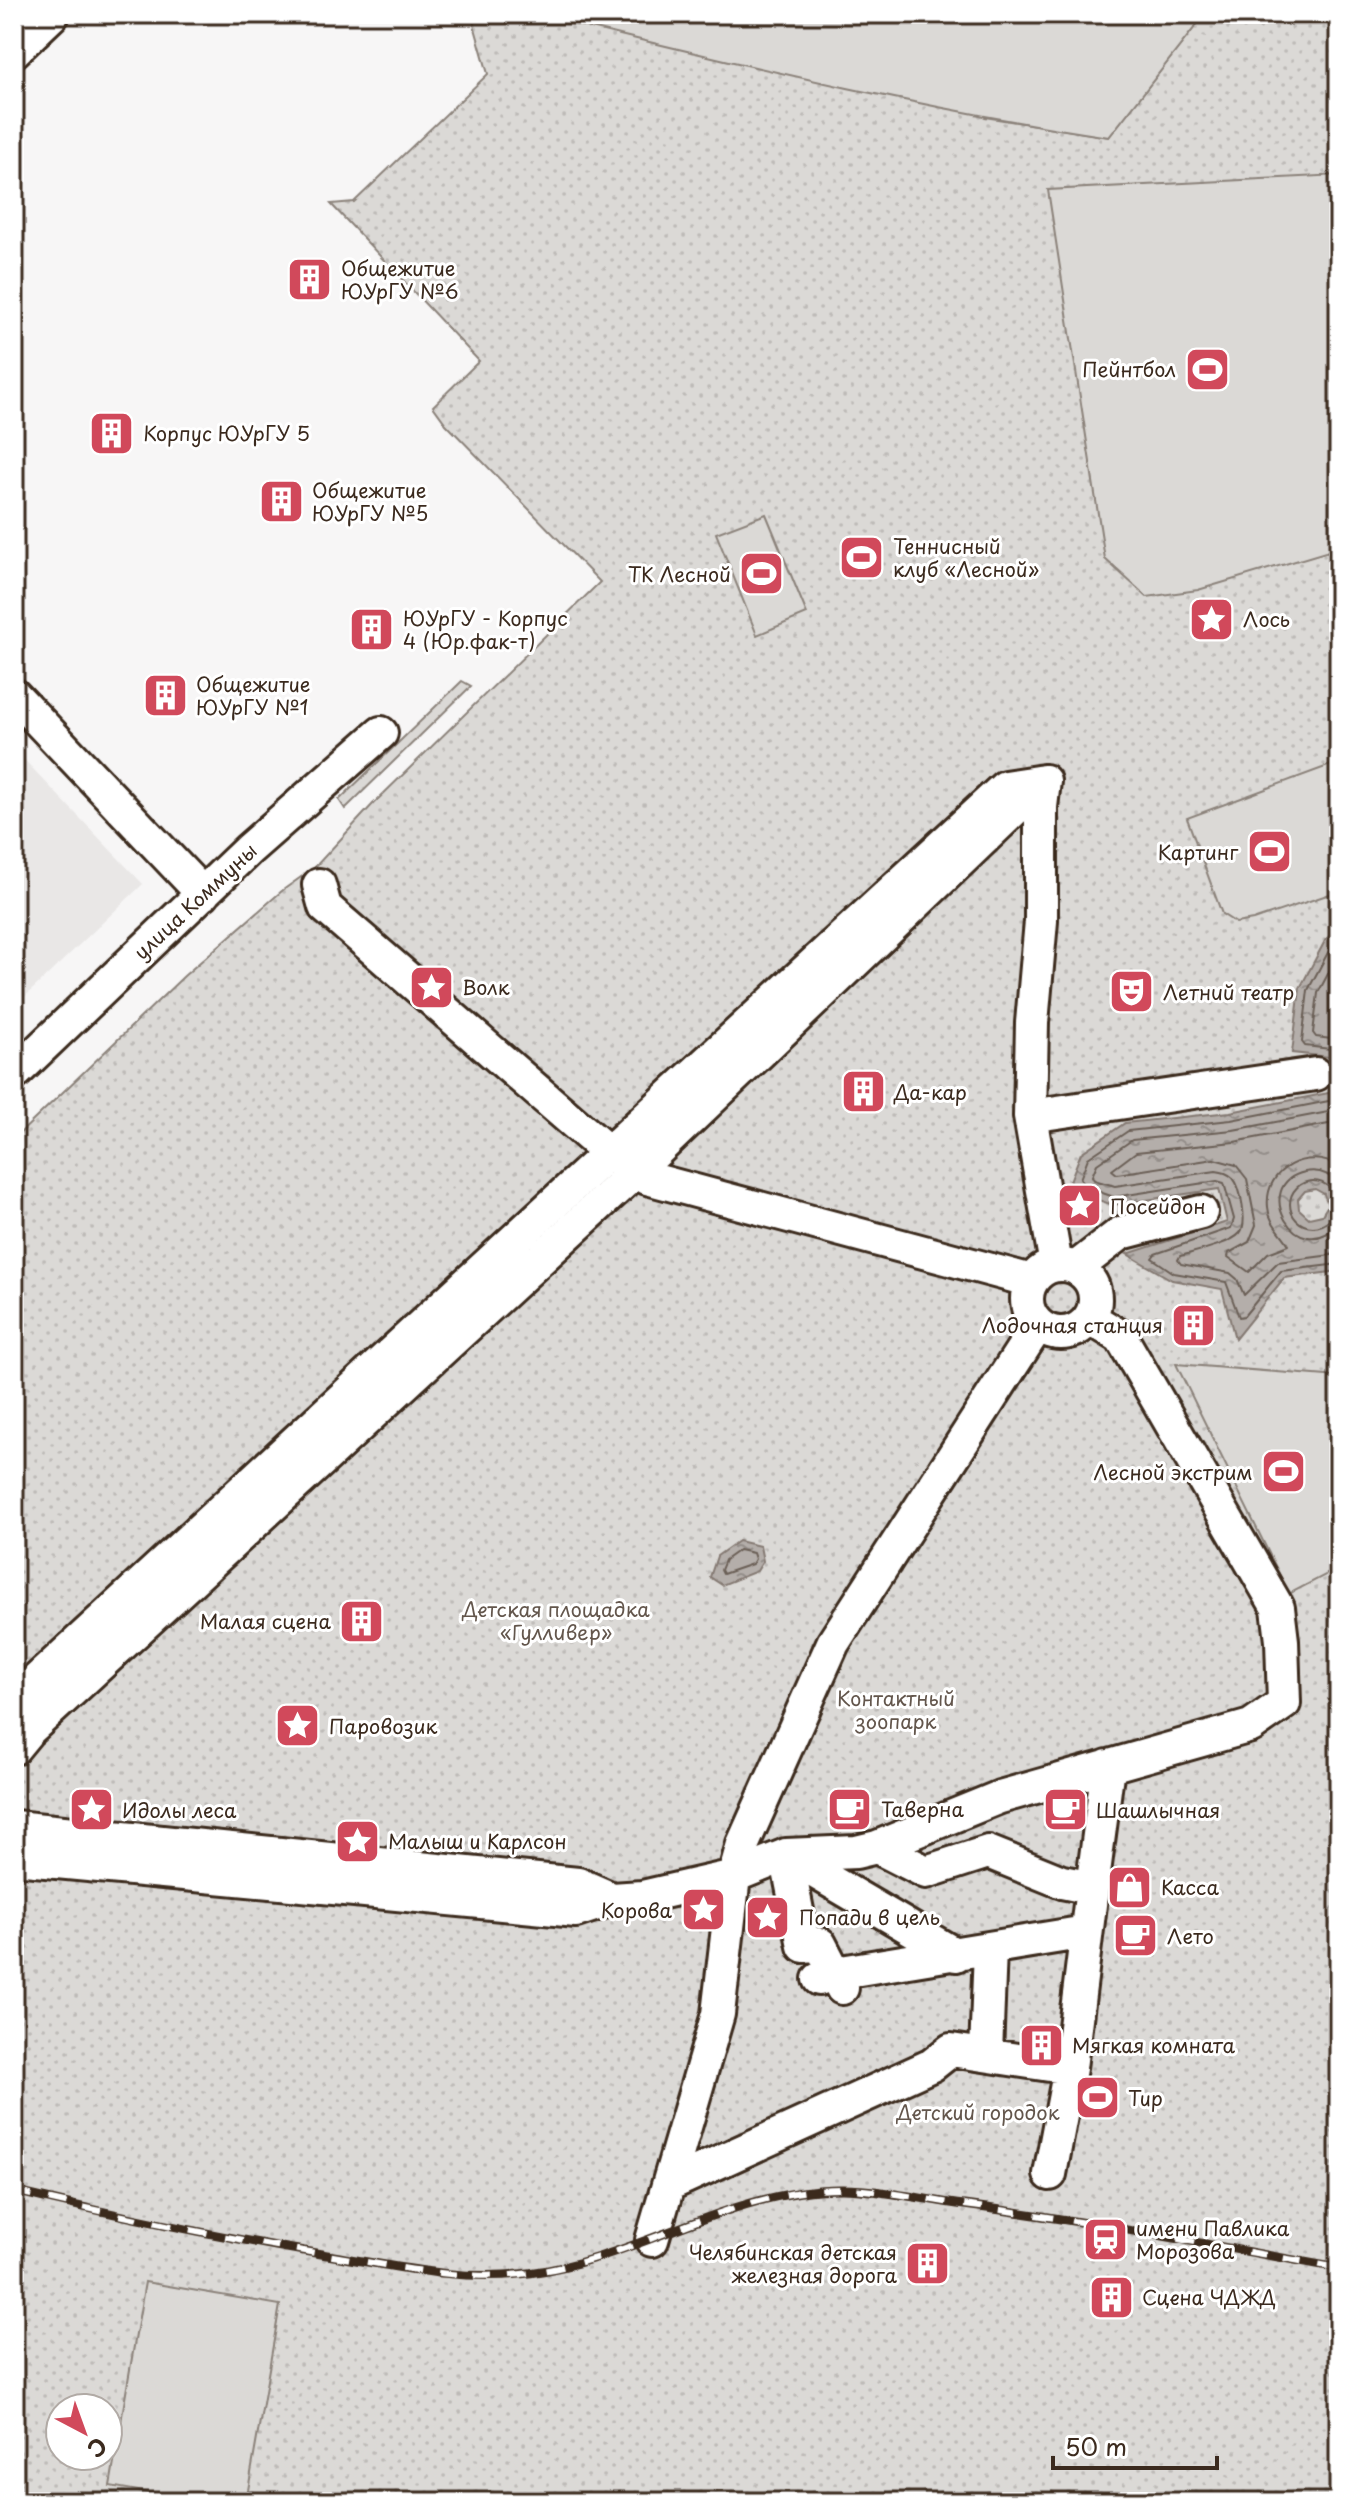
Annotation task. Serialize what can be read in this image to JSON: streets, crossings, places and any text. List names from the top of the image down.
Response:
{
  "streets": {
    "street": ["улица Коммуны"]
  },
  "parks": ["Детская площадка «Гулливер»", "Контактный зоопарк", "Детский городок"],
  "places": {
    "building": [
      "Общежитие ЮУрГУ №6",
      "Корпус ЮУрГУ 5",
      "Общежитие ЮУрГУ №5",
      "ЮУрГУ - Корпус 4 (Юр.фак-т)",
      "Общежитие ЮУрГУ №1",
      "Да-кар",
      "Лодочная станция",
      "Малая сцена",
      "Мягкая комната",
      "Челябинская детская железная дорога",
      "Сцена ЧДЖД"
    ],
    "sports": [
      "Пейнтбол",
      "Теннисный клуб «Лесной»",
      "ТК Лесной",
      "Картинг",
      "Лесной экстрим",
      "Тир"
    ],
    "place": [
      "Лось",
      "Волк",
      "Посейдон",
      "Паровозик",
      "Идолы леса",
      "Малыш и Карлсон",
      "Корова",
      "Попади в цель"
    ],
    "theatre": ["Летний театр"],
    "cafe": ["Таверна", "Шашлычная", "Лето"],
    "shop": ["Касса"],
    "station": ["имени Павлика Морозова"]
  },
  "scale_bar": "50 m",
  "north": "bottom right"
}
